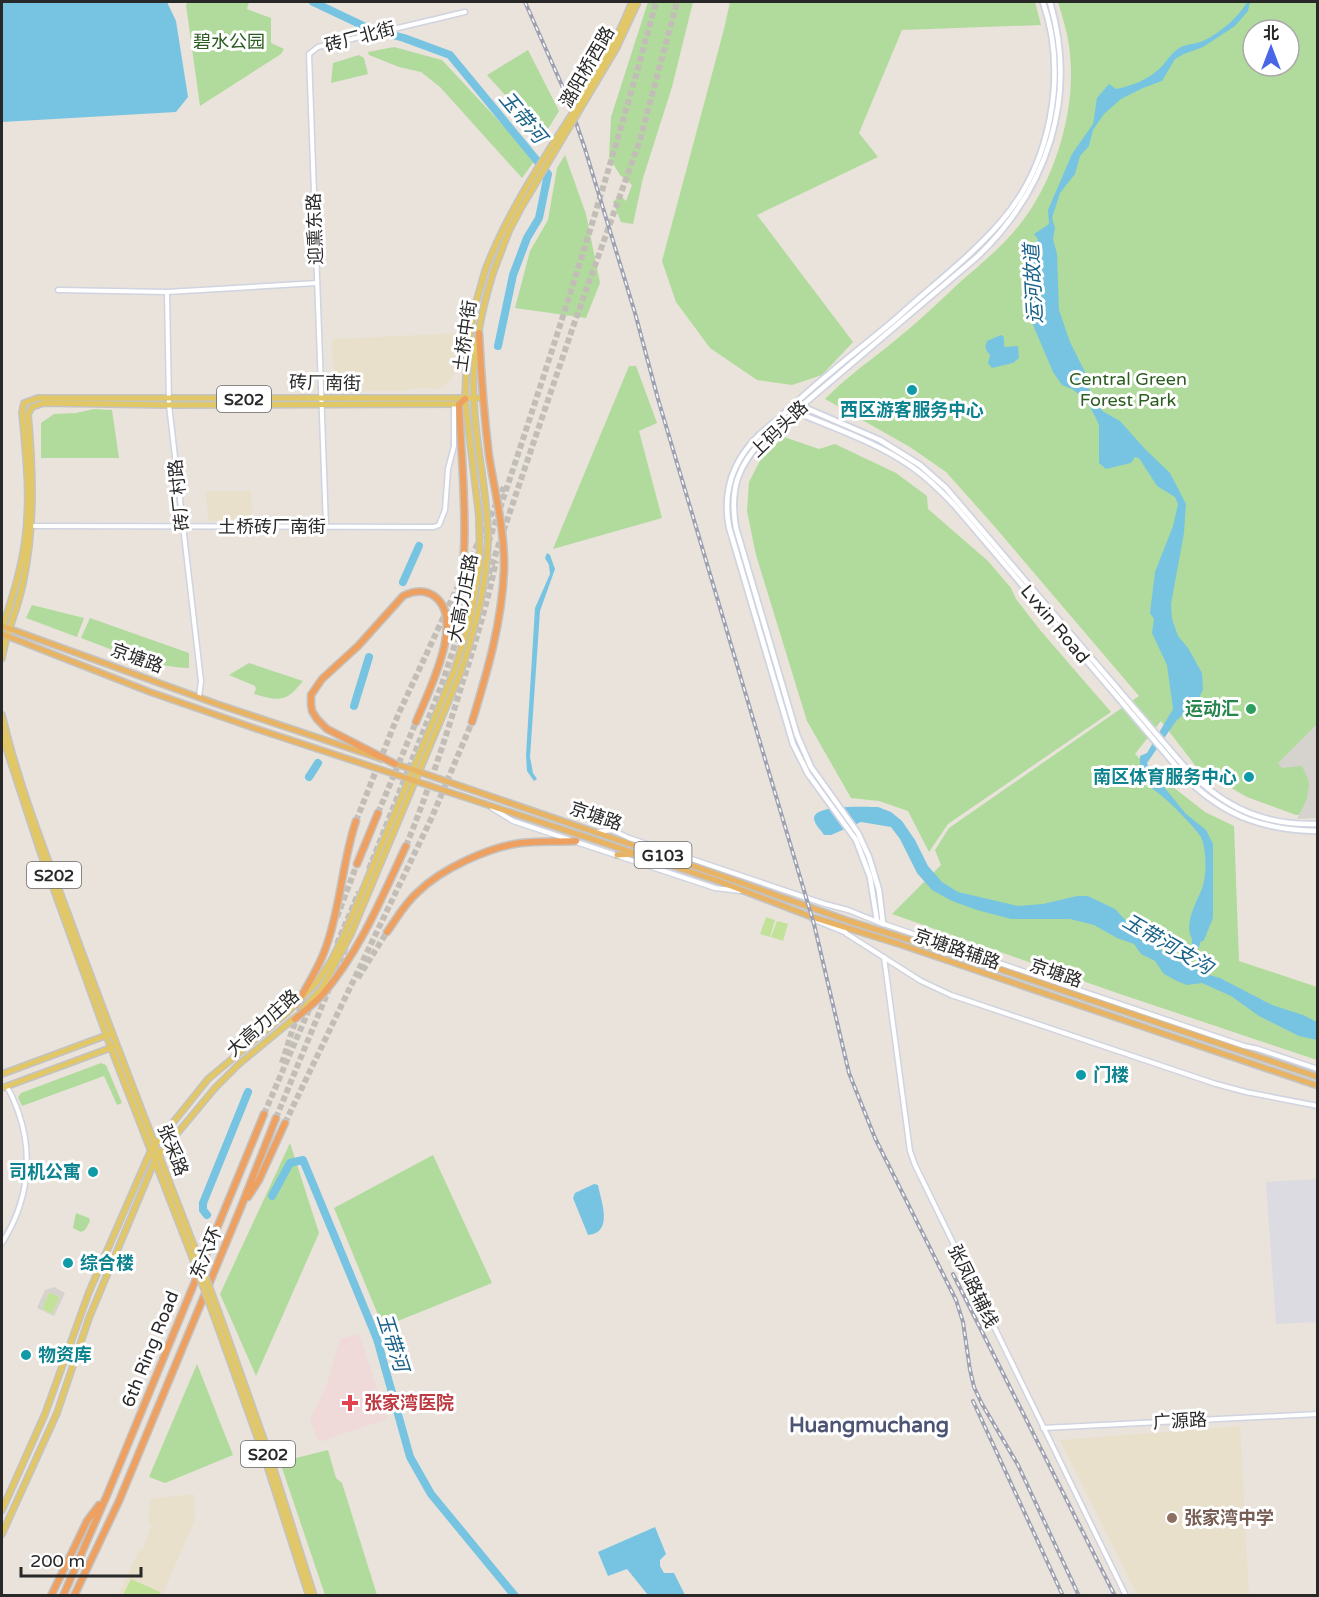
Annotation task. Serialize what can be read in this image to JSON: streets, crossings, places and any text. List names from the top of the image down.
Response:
{
  "streets": {
    "highway": [
      "京塘路",
      "G103",
      "东六环",
      "6th Ring Road"
    ],
    "main road": [
      "潞阳桥西路",
      "土桥中街",
      "砖厂南街",
      "S202",
      "上码头路",
      "大高力庄路",
      "Lvxin Road",
      "张采路"
    ],
    "street": [
      "砖厂北街",
      "迎熏东路",
      "砖厂村路",
      "土桥砖厂南街",
      "京塘路辅路",
      "张凤路辅线",
      "广源路"
    ]
  },
  "crossings": [
    ["砖厂北街", "迎熏东路"],
    ["潞阳桥西路", "土桥中街"],
    ["潞阳桥西路", "砖厂南街"],
    ["潞阳桥西路", "土桥砖厂南街"],
    ["潞阳桥西路", "大高力庄路"],
    ["迎熏东路", "砖厂南街"],
    ["迎熏东路", "土桥砖厂南街"],
    ["土桥中街", "砖厂南街"],
    ["土桥中街", "大高力庄路"],
    ["砖厂南街", "S202"],
    ["砖厂南街", "砖厂村路"],
    ["砖厂南街", "土桥砖厂南街"],
    ["砖厂南街", "大高力庄路"],
    ["砖厂南街", "京塘路"],
    ["S202", "土桥砖厂南街"],
    ["S202", "京塘路"],
    ["上码头路", "Lvxin Road"],
    ["上码头路", "京塘路辅路"],
    ["砖厂村路", "土桥砖厂南街"],
    ["砖厂村路", "京塘路"],
    ["土桥砖厂南街", "大高力庄路"],
    ["大高力庄路", "京塘路"],
    ["大高力庄路", "张采路"],
    ["京塘路", "京塘路辅路"],
    ["京塘路辅路", "张凤路辅线"],
    ["张凤路辅线", "广源路"]
  ],
  "districts": ["Huangmuchang"],
  "water": ["玉带河", "运河故道", "玉带河支沟"],
  "parks": ["碧水公园", "Central Green Forest Park"],
  "places": {
    "other": [
      "西区游客服务中心",
      "运动汇",
      "南区体育服务中心",
      "门楼",
      "司机公寓",
      "综合楼",
      "物资库",
      "张家湾中学"
    ],
    "health": ["张家湾医院"]
  },
  "scale_bar": "200 m",
  "north": "top"
}
